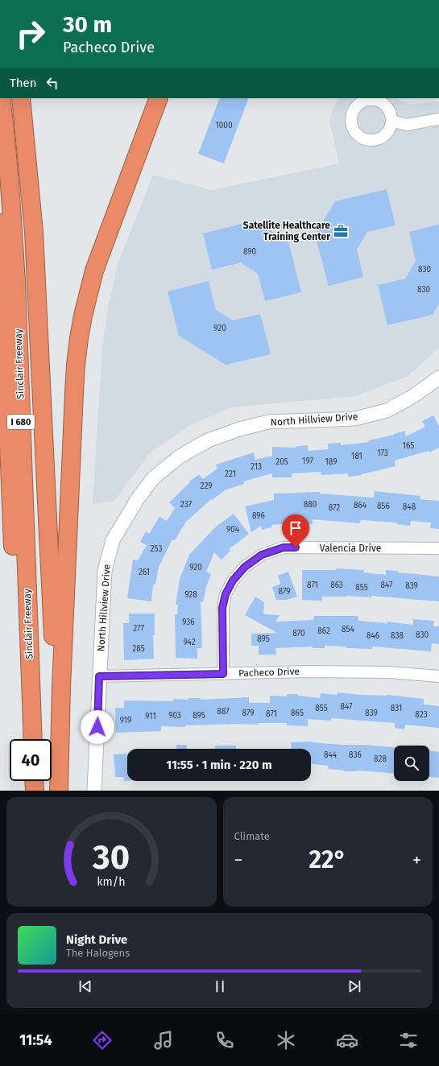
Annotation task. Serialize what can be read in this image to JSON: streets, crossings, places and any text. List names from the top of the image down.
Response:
{
  "streets": {
    "highway": ["Sinclair Freeway", "I 680"],
    "street": ["North Hillview Drive", "Valencia Drive", "Pacheco Drive"]
  },
  "crossings": [
    ["North Hillview Drive", "Pacheco Drive"],
    ["Valencia Drive", "Pacheco Drive"]
  ],
  "places": {
    "office": ["Satellite Healthcare Training Center"]
  },
  "house_numbers": [
    "1000",
    "890",
    "830",
    "830",
    "920",
    "165",
    "173",
    "181",
    "197",
    "205",
    "189",
    "213",
    "221",
    "229",
    "237",
    "880",
    "864",
    "856",
    "848",
    "872",
    "896",
    "904",
    "253",
    "920",
    "261",
    "871",
    "863",
    "847",
    "839",
    "855",
    "879",
    "928",
    "936",
    "277",
    "854",
    "862",
    "870",
    "830",
    "846",
    "838",
    "895",
    "942",
    "285",
    "847",
    "855",
    "831",
    "887",
    "879",
    "865",
    "839",
    "871",
    "823",
    "903",
    "895",
    "911",
    "919",
    "844",
    "836",
    "828"
  ],
  "page": {
    "turn": ["30 m", "Pacheco Drive"],
    "then": "Then",
    "limit": "40",
    "trip": "11:55 · 1 min · 220 m",
    "tile": "Climate",
    "heat": ["−", "22°", "+"],
    "song": ["Night Drive", "The Halogens"],
    "tabs": "11:54",
    "gauge": ["30", "km/h"]
  }
}
